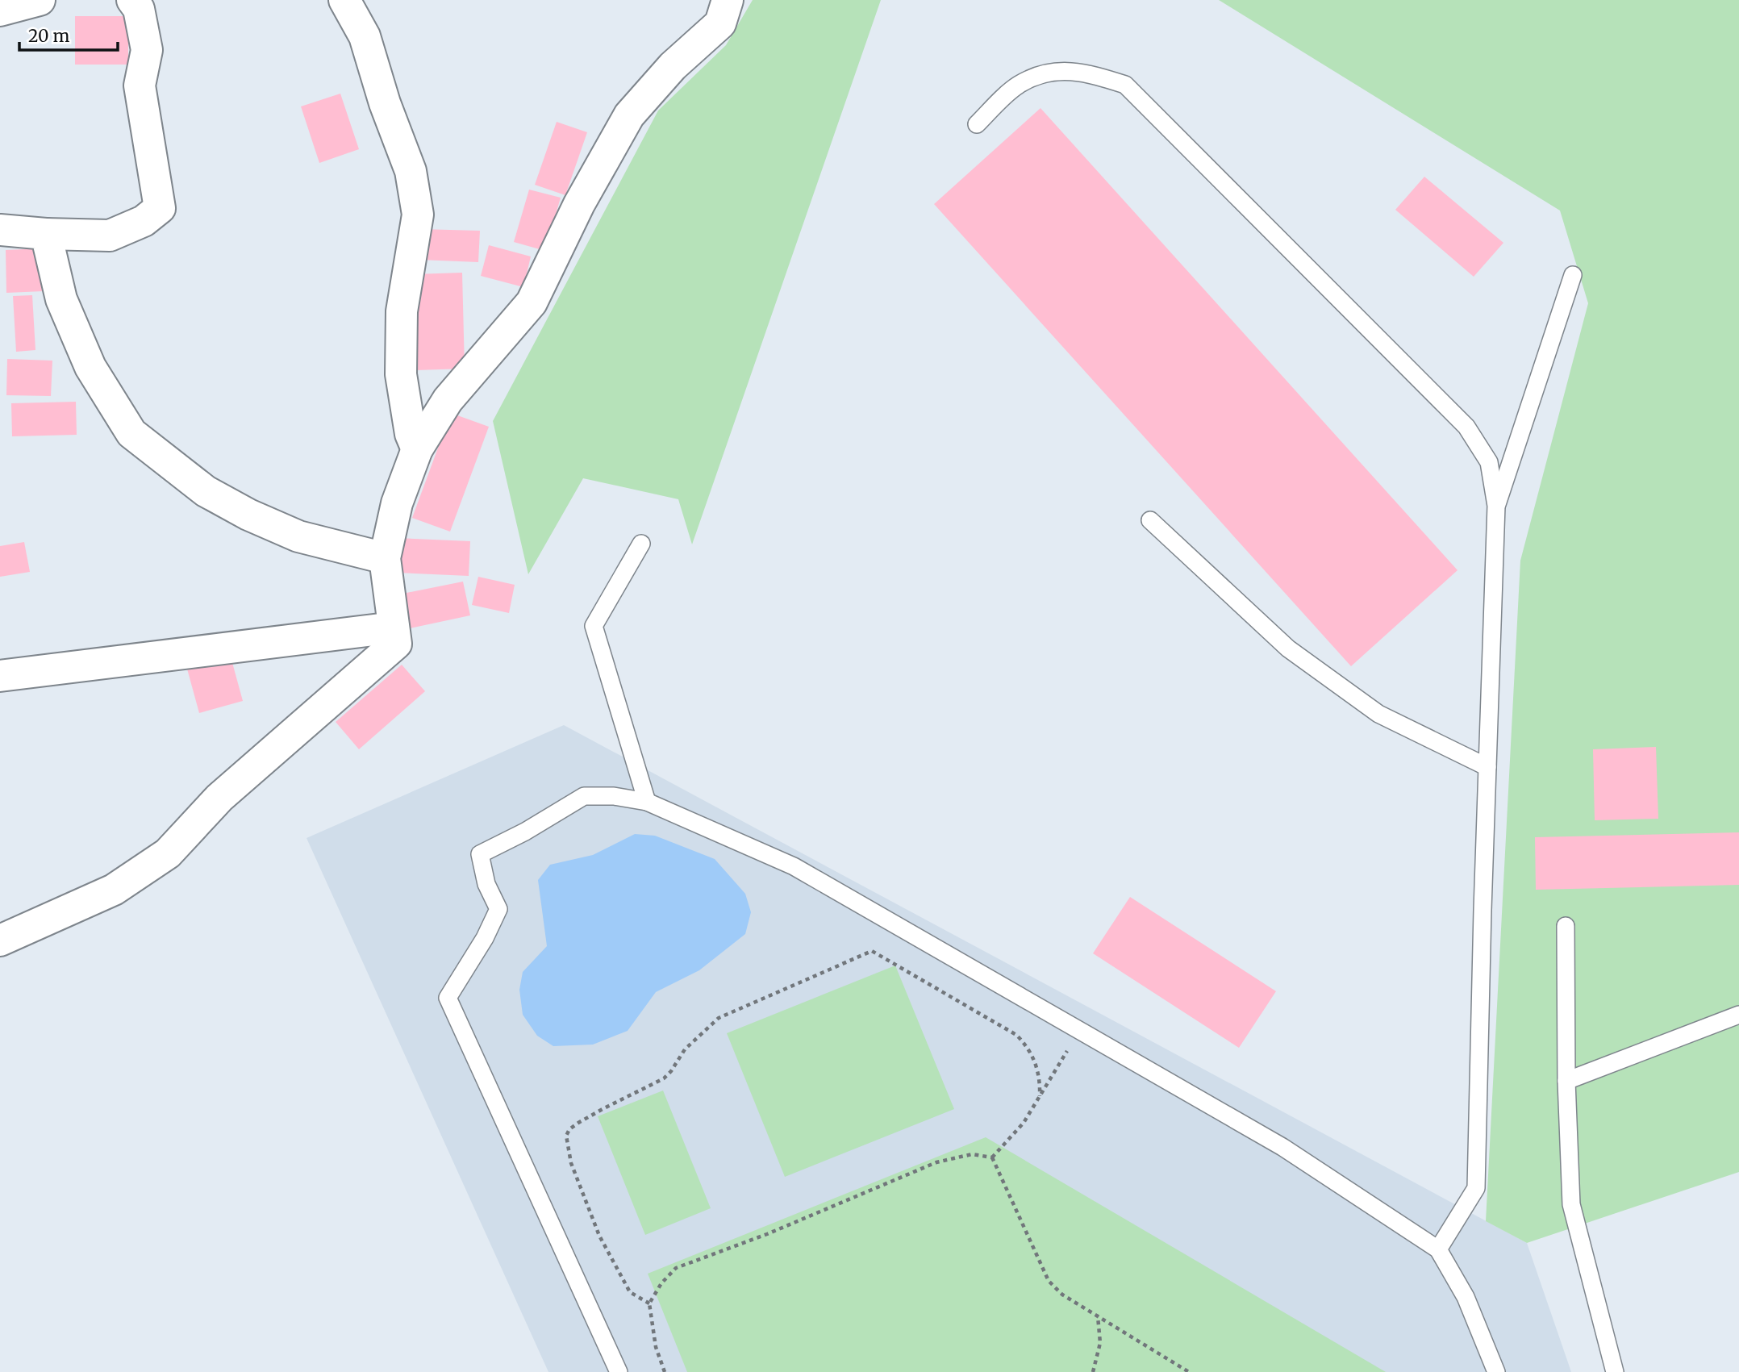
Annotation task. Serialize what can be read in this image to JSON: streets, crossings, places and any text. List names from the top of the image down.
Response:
{
  "scale_bar": "20 m"
}
